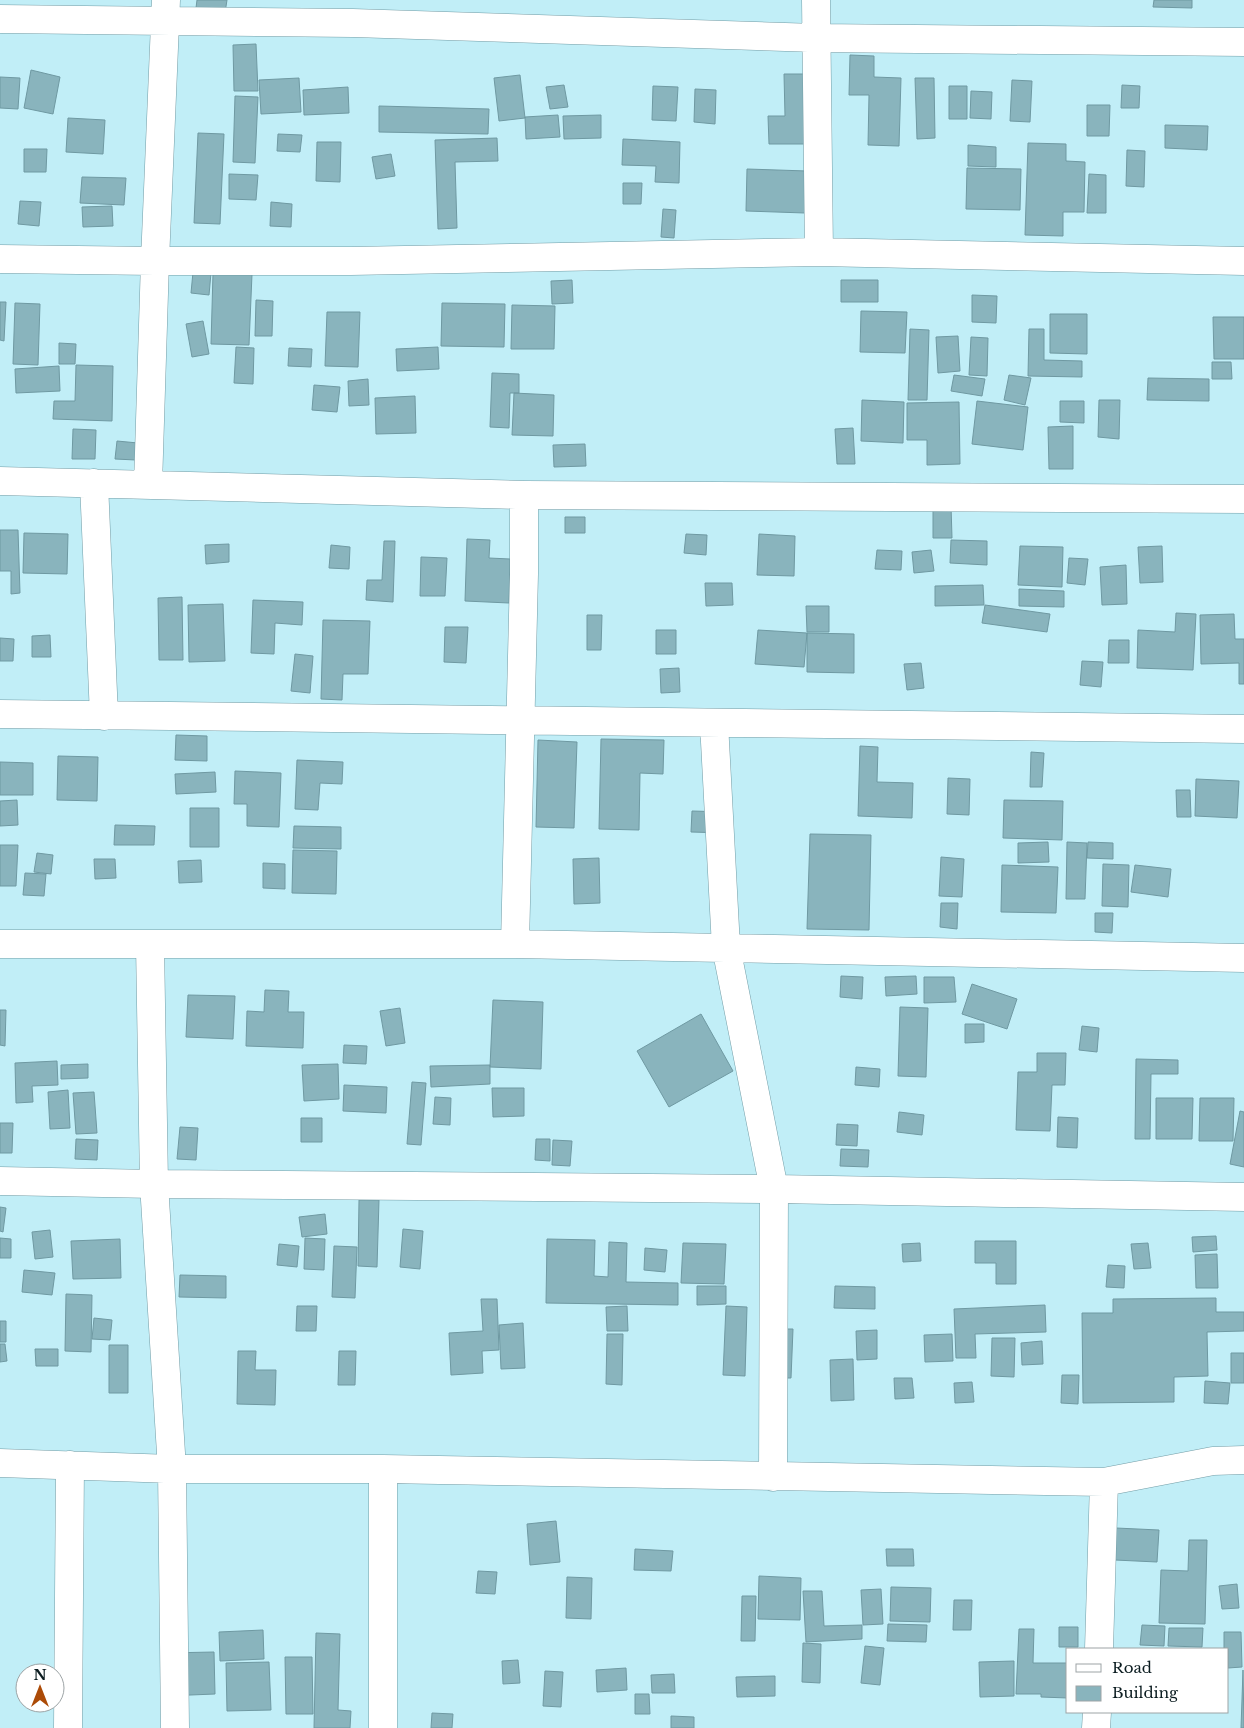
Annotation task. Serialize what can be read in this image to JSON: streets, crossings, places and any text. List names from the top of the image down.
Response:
{
  "legend": ["Road", "Building"],
  "north": "top"
}
